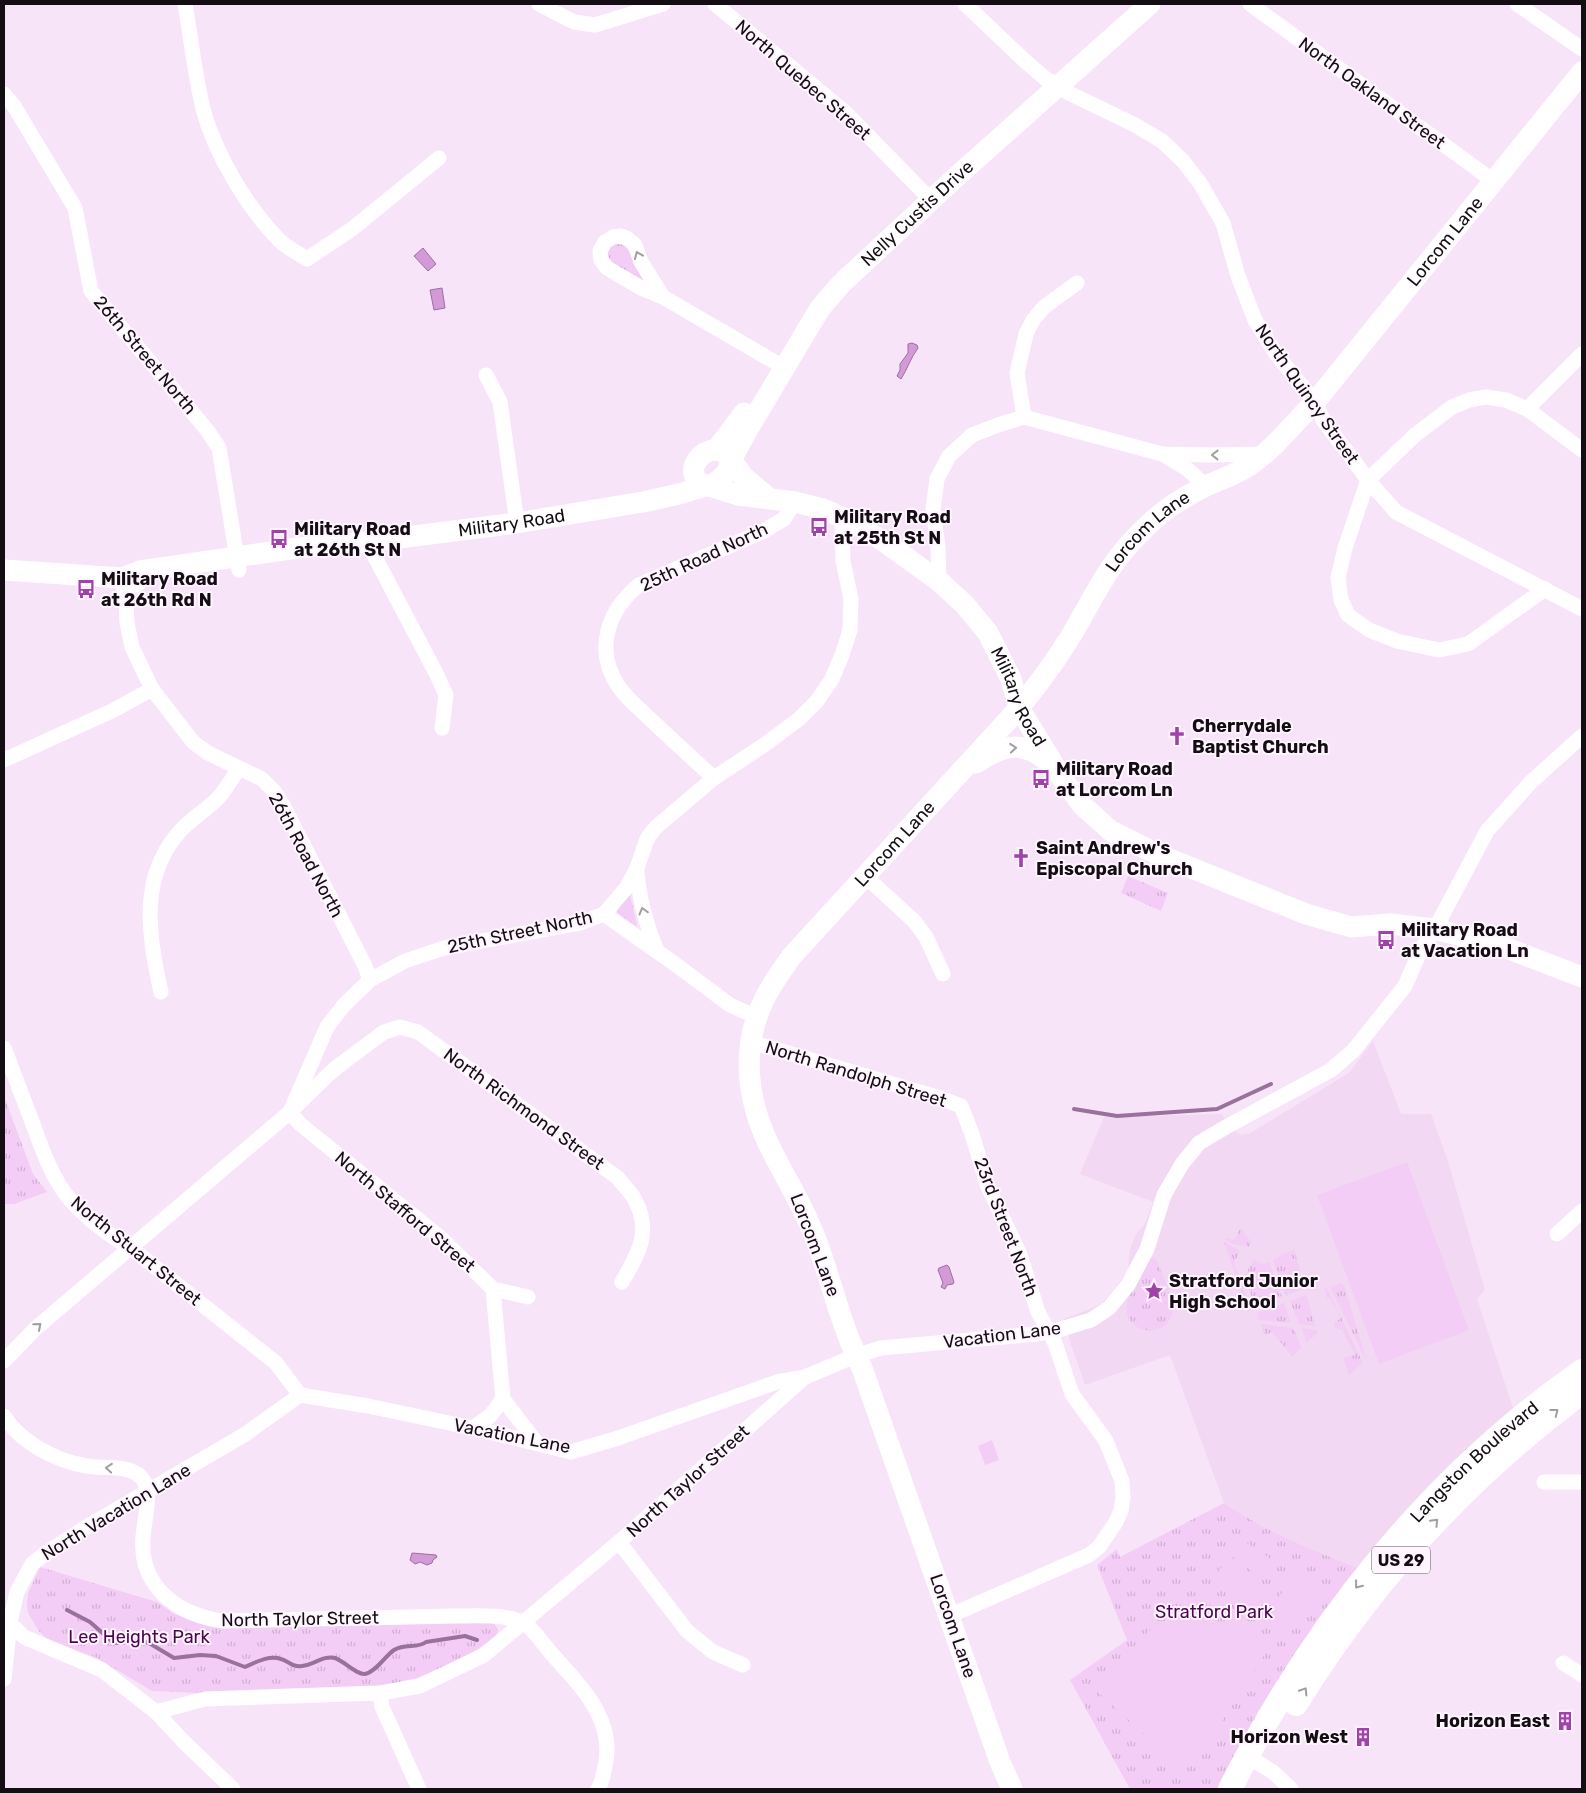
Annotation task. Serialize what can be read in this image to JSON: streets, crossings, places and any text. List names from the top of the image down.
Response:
{
  "streets": {
    "main road": ["Langston Boulevard", "US 29"],
    "street": [
      "North Quebec Street",
      "North Oakland Street",
      "Nelly Custis Drive",
      "Lorcom Lane",
      "26th Street North",
      "North Quincy Street",
      "Military Road",
      "25th Road North",
      "26th Road North",
      "25th Street North",
      "North Randolph Street",
      "North Richmond Street",
      "North Stafford Street",
      "23rd Street North",
      "North Stuart Street",
      "Vacation Lane",
      "North Taylor Street",
      "North Vacation Lane"
    ]
  },
  "crossings": [
    ["North Quebec Street", "Nelly Custis Drive"],
    ["North Oakland Street", "Lorcom Lane"],
    ["Nelly Custis Drive", "North Quincy Street"],
    ["Nelly Custis Drive", "Military Road"],
    ["Lorcom Lane", "North Quincy Street"],
    ["Lorcom Lane", "Military Road"],
    ["Lorcom Lane", "North Randolph Street"],
    ["Lorcom Lane", "23rd Street North"],
    ["Lorcom Lane", "Vacation Lane"],
    ["26th Street North", "Military Road"],
    ["Military Road", "25th Road North"],
    ["Military Road", "26th Road North"],
    ["Military Road", "25th Street North"],
    ["Military Road", "Vacation Lane"],
    ["25th Road North", "25th Street North"],
    ["26th Road North", "25th Street North"],
    ["25th Street North", "North Randolph Street"],
    ["25th Street North", "North Richmond Street"],
    ["25th Street North", "North Stafford Street"],
    ["25th Street North", "North Stuart Street"],
    ["North Randolph Street", "23rd Street North"],
    ["23rd Street North", "Vacation Lane"],
    ["North Stuart Street", "Vacation Lane"],
    ["North Stuart Street", "North Vacation Lane"],
    ["Vacation Lane", "North Taylor Street"],
    ["Vacation Lane", "North Vacation Lane"],
    ["North Taylor Street", "North Vacation Lane"]
  ],
  "parks": ["Stratford Park", "Lee Heights Park"],
  "places": {
    "bus stop": [
      "Military Road at 25th St N",
      "Military Road at 26th St N",
      "Military Road at 26th Rd N",
      "Military Road at Lorcom Ln",
      "Military Road at Vacation Ln"
    ],
    "church": ["Cherrydale Baptist Church", "Saint Andrew's Episcopal Church"],
    "place": ["Stratford Junior High School"],
    "building": ["Horizon East", "Horizon West"]
  }
}
